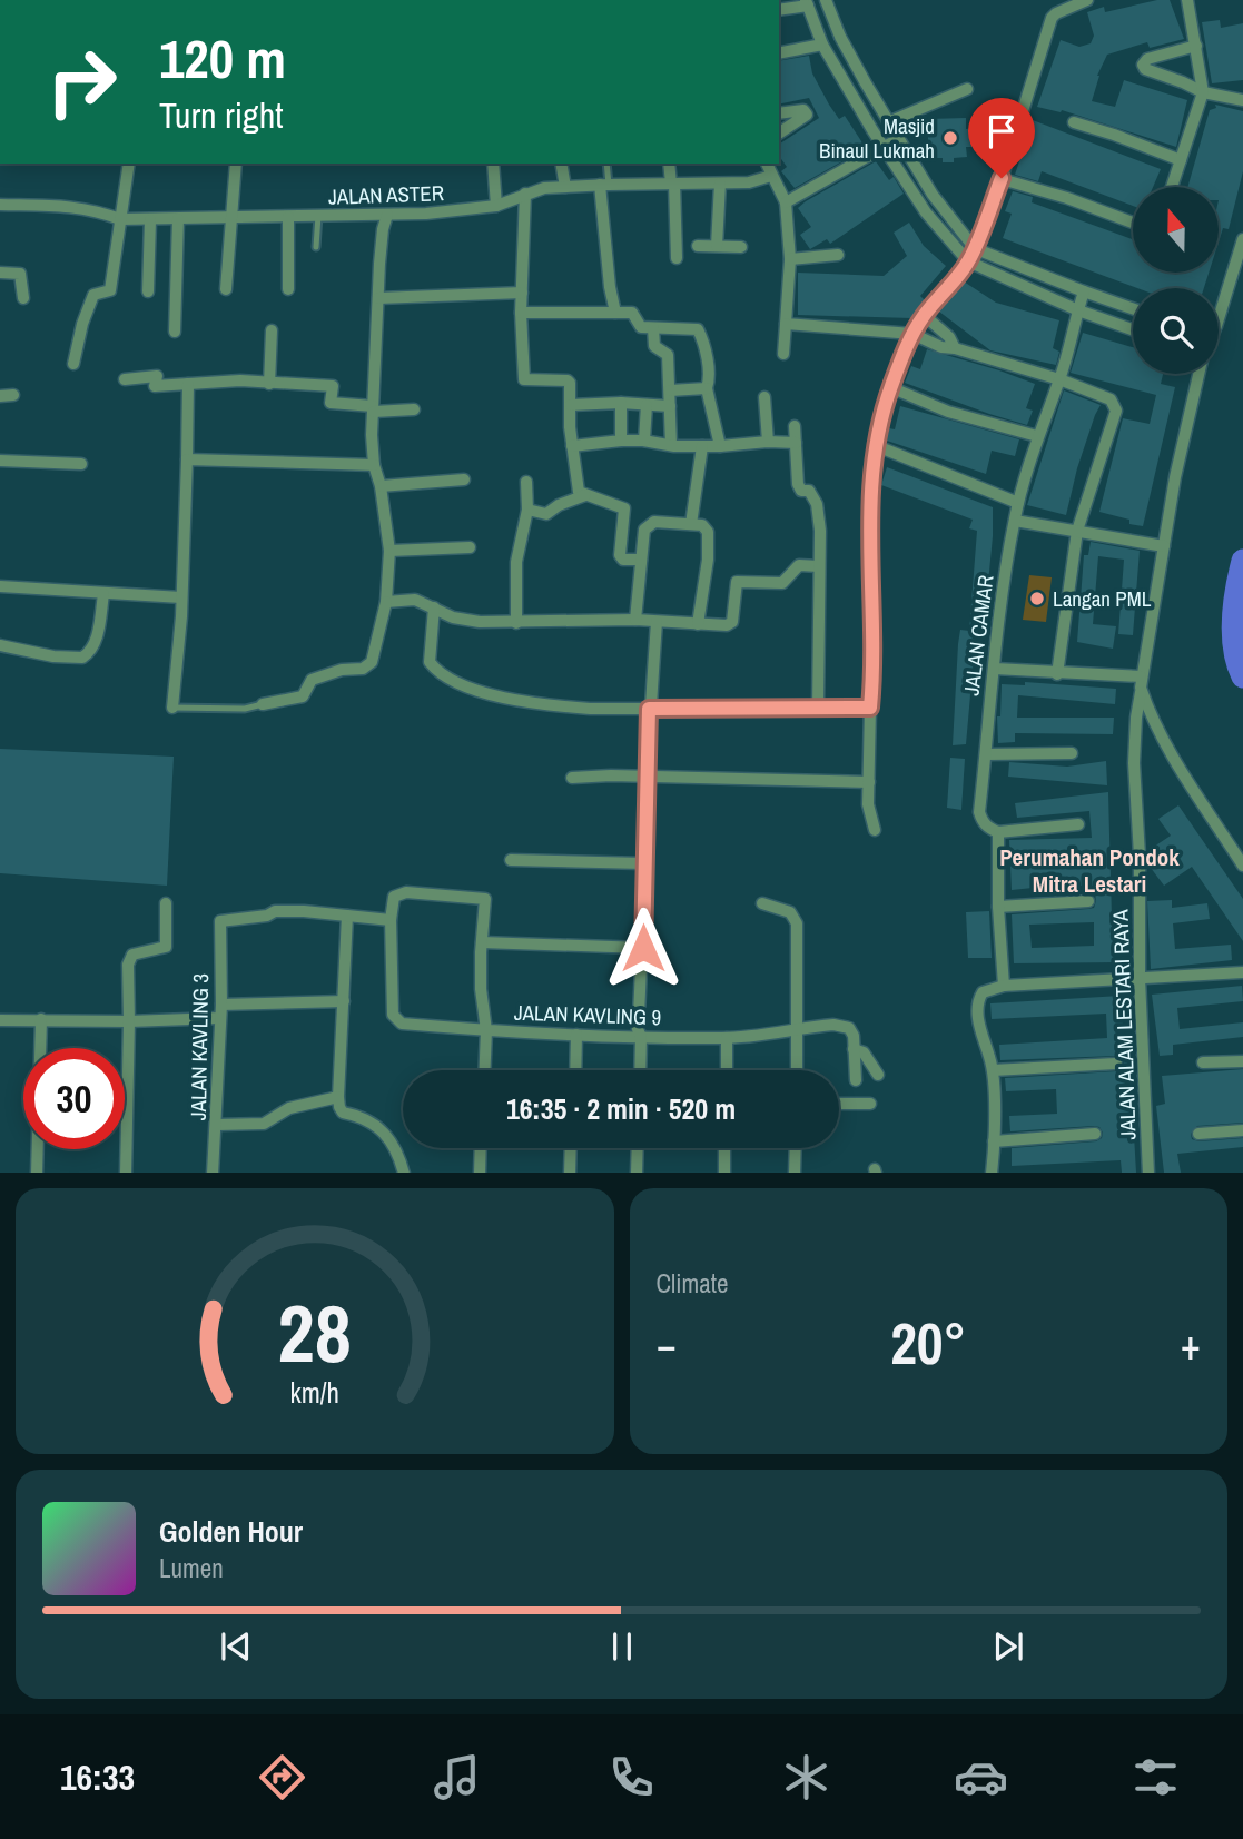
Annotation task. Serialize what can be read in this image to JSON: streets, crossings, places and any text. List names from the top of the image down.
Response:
{
  "streets": {
    "street": [
      "JALAN ASTER",
      "JALAN CAMAR",
      "JALAN KAVLING 9",
      "JALAN ALAM LESTARI RAYA",
      "JALAN KAVLING 3"
    ]
  },
  "districts": ["Perumahan Pondok Mitra Lestari"],
  "places": ["Masjid Binaul Lukmah", "Langan PML"],
  "north": "top",
  "page": {
    "turn": ["120 m", "Turn right"],
    "limit": "30",
    "trip": "16:35 · 2 min · 520 m",
    "tile": "Climate",
    "heat": ["−", "20°", "+"],
    "song": ["Golden Hour", "Lumen"],
    "tabs": "16:33",
    "gauge": ["28", "km/h"]
  }
}
